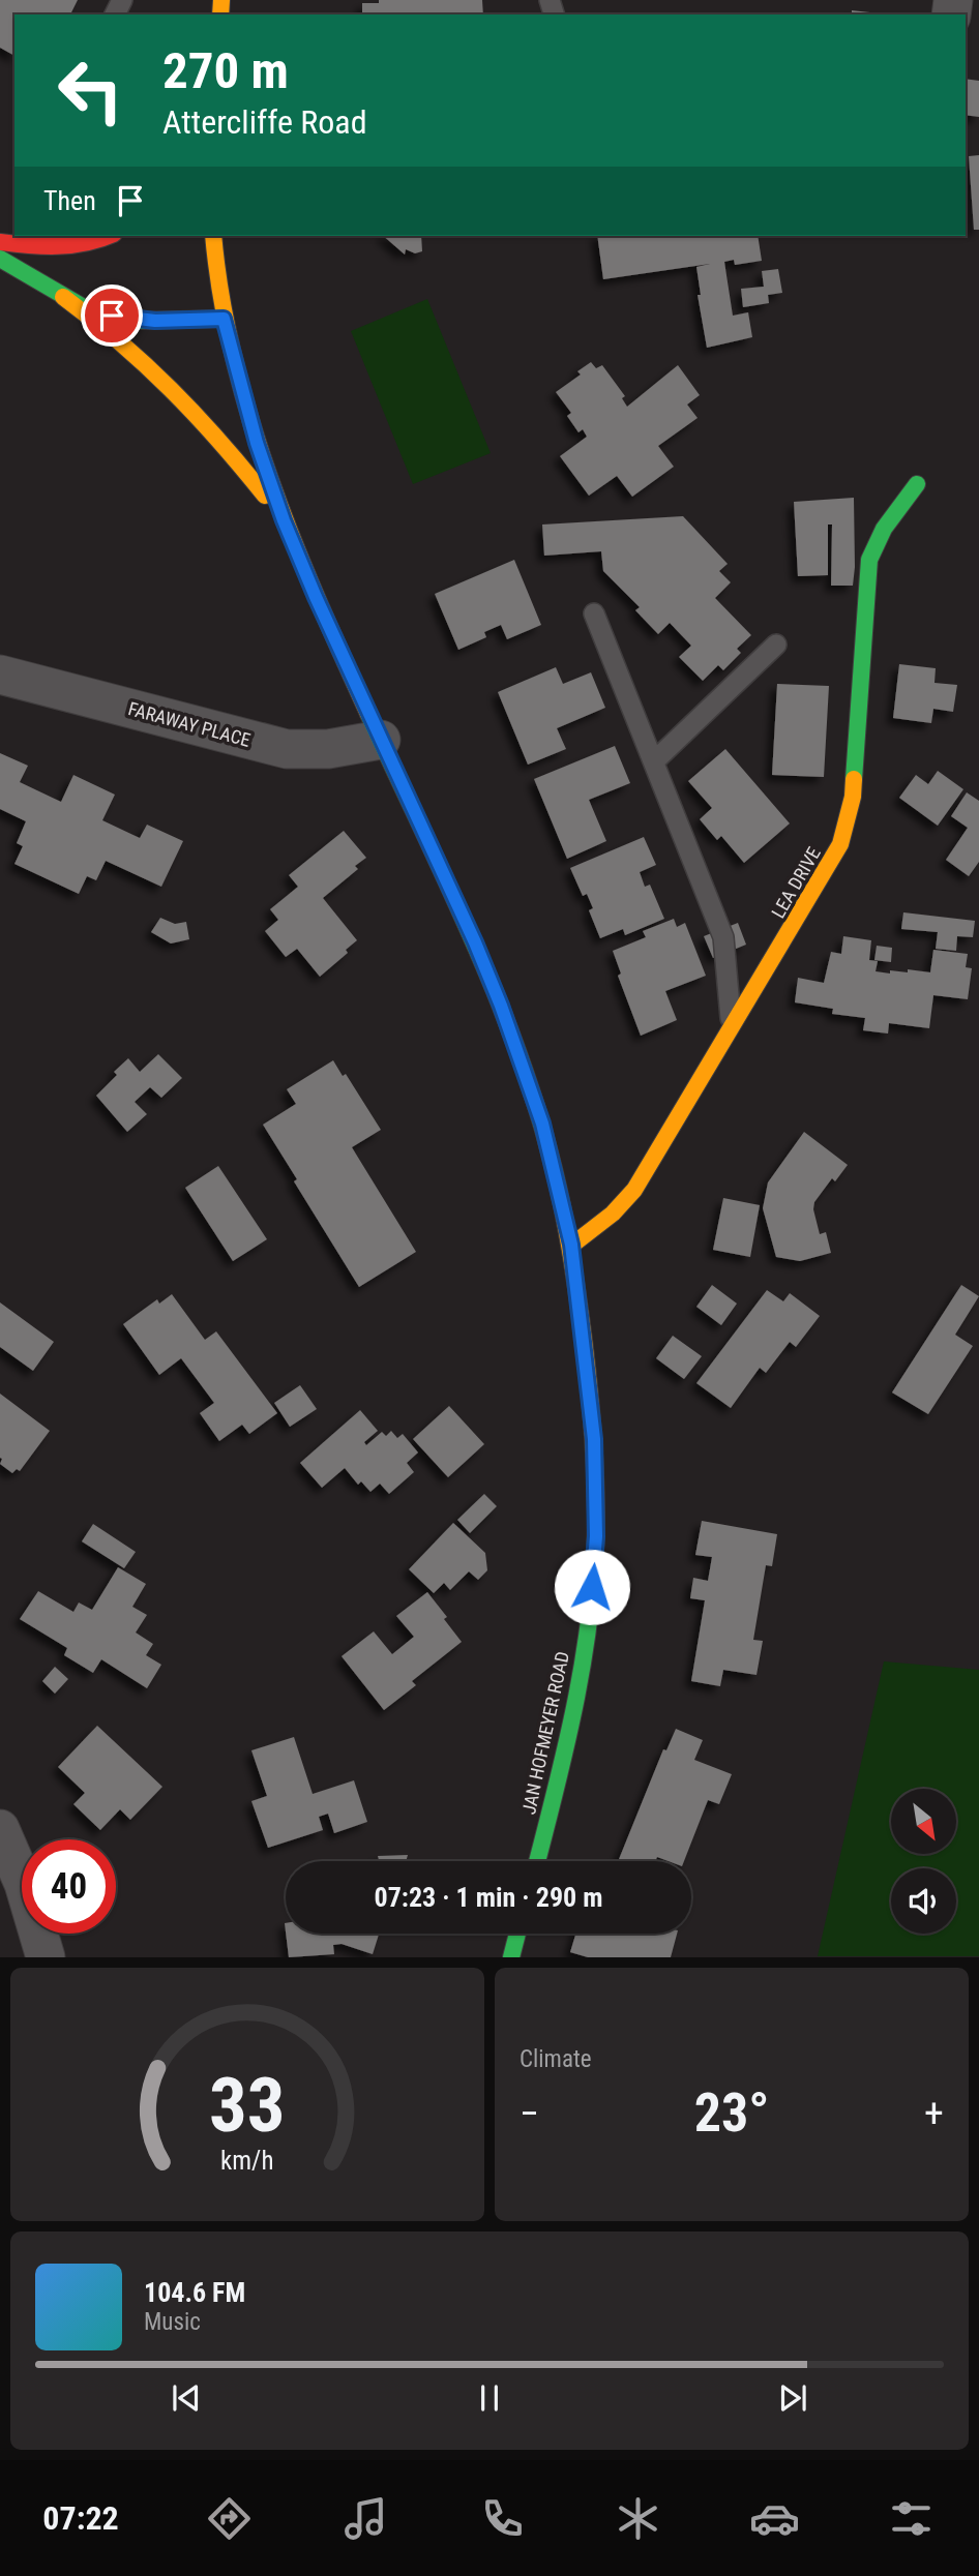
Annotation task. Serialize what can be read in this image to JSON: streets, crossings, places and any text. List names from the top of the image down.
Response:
{
  "streets": {
    "street": ["FARAWAY PLACE", "LEA DRIVE", "JAN HOFMEYER ROAD"]
  },
  "crossings": [
    ["FARAWAY PLACE", "JAN HOFMEYER ROAD"],
    ["LEA DRIVE", "JAN HOFMEYER ROAD"]
  ],
  "north": "bottom right",
  "page": {
    "turn": ["270 m", "Attercliffe Road"],
    "then": "Then",
    "limit": "40",
    "trip": "07:23 · 1 min · 290 m",
    "tile": "Climate",
    "heat": ["−", "23°", "+"],
    "song": ["104.6 FM", "Music"],
    "tabs": "07:22",
    "gauge": ["33", "km/h"]
  }
}
